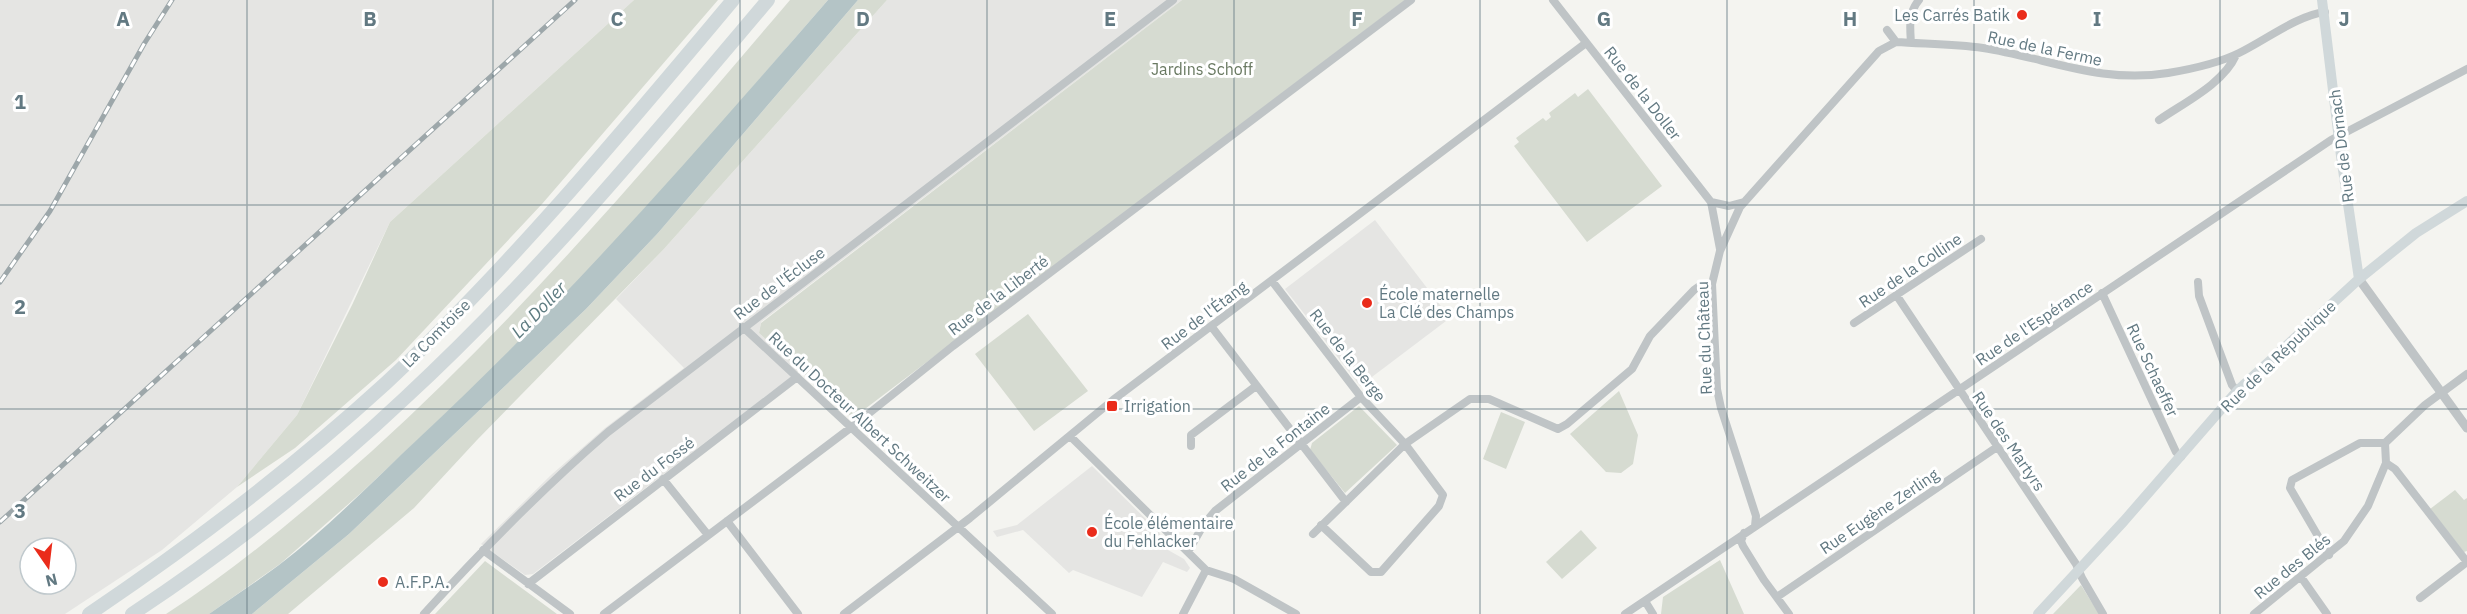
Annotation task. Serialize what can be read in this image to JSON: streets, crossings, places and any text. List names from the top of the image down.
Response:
{
  "streets": {
    "highway": ["La Comtoise"],
    "main road": ["Rue de Dornach", "Rue de la République"],
    "street": [
      "Rue de la Ferme",
      "Rue de la Doller",
      "Rue de la Colline",
      "Rue de l'Écluse",
      "Rue de la Liberté",
      "Rue de l'Étang",
      "Rue de l'Espérance",
      "Rue du Château",
      "Rue de la Berge",
      "Rue Schaeffer",
      "Rue du Docteur Albert Schweitzer",
      "Rue des Martyrs",
      "Rue de la Fontaine",
      "Rue du Fossé",
      "Rue Eugène Zerling",
      "Rue des Blés"
    ]
  },
  "crossings": [
    ["Rue de la Ferme", "Rue du Château"],
    ["Rue de la Doller", "Rue de l'Étang"],
    ["Rue de la Doller", "Rue du Château"],
    ["Rue de Dornach", "Rue de l'Espérance"],
    ["Rue de Dornach", "Rue de la République"],
    ["Rue de la Colline", "Rue des Martyrs"],
    ["Rue de l'Écluse", "Rue du Docteur Albert Schweitzer"],
    ["Rue de la Liberté", "Rue du Docteur Albert Schweitzer"],
    ["Rue de l'Étang", "Rue de la Berge"],
    ["Rue de l'Étang", "Rue du Docteur Albert Schweitzer"],
    ["Rue de l'Espérance", "Rue du Château"],
    ["Rue de l'Espérance", "Rue Schaeffer"],
    ["Rue de l'Espérance", "Rue des Martyrs"],
    ["Rue de la Berge", "Rue de la Fontaine"],
    ["Rue de la République", "Rue Schaeffer"],
    ["Rue de la République", "Rue des Martyrs"],
    ["Rue du Docteur Albert Schweitzer", "Rue du Fossé"],
    ["Rue des Martyrs", "Rue Eugène Zerling"]
  ],
  "water": ["La Doller"],
  "parks": ["Jardins Schoff"],
  "places": {
    "other": [
      "Les Carrés Batik",
      "École maternelle La Clé des Champs",
      "École élémentaire du Fehlacker",
      "A.F.P.A."
    ],
    "transit": ["Irrigation"]
  },
  "north": "bottom",
  "grid": {
    "columns": [
      "A",
      "B",
      "C",
      "D",
      "E",
      "F",
      "G",
      "H",
      "I",
      "J"
    ],
    "rows": ["1", "2", "3"]
  }
}
